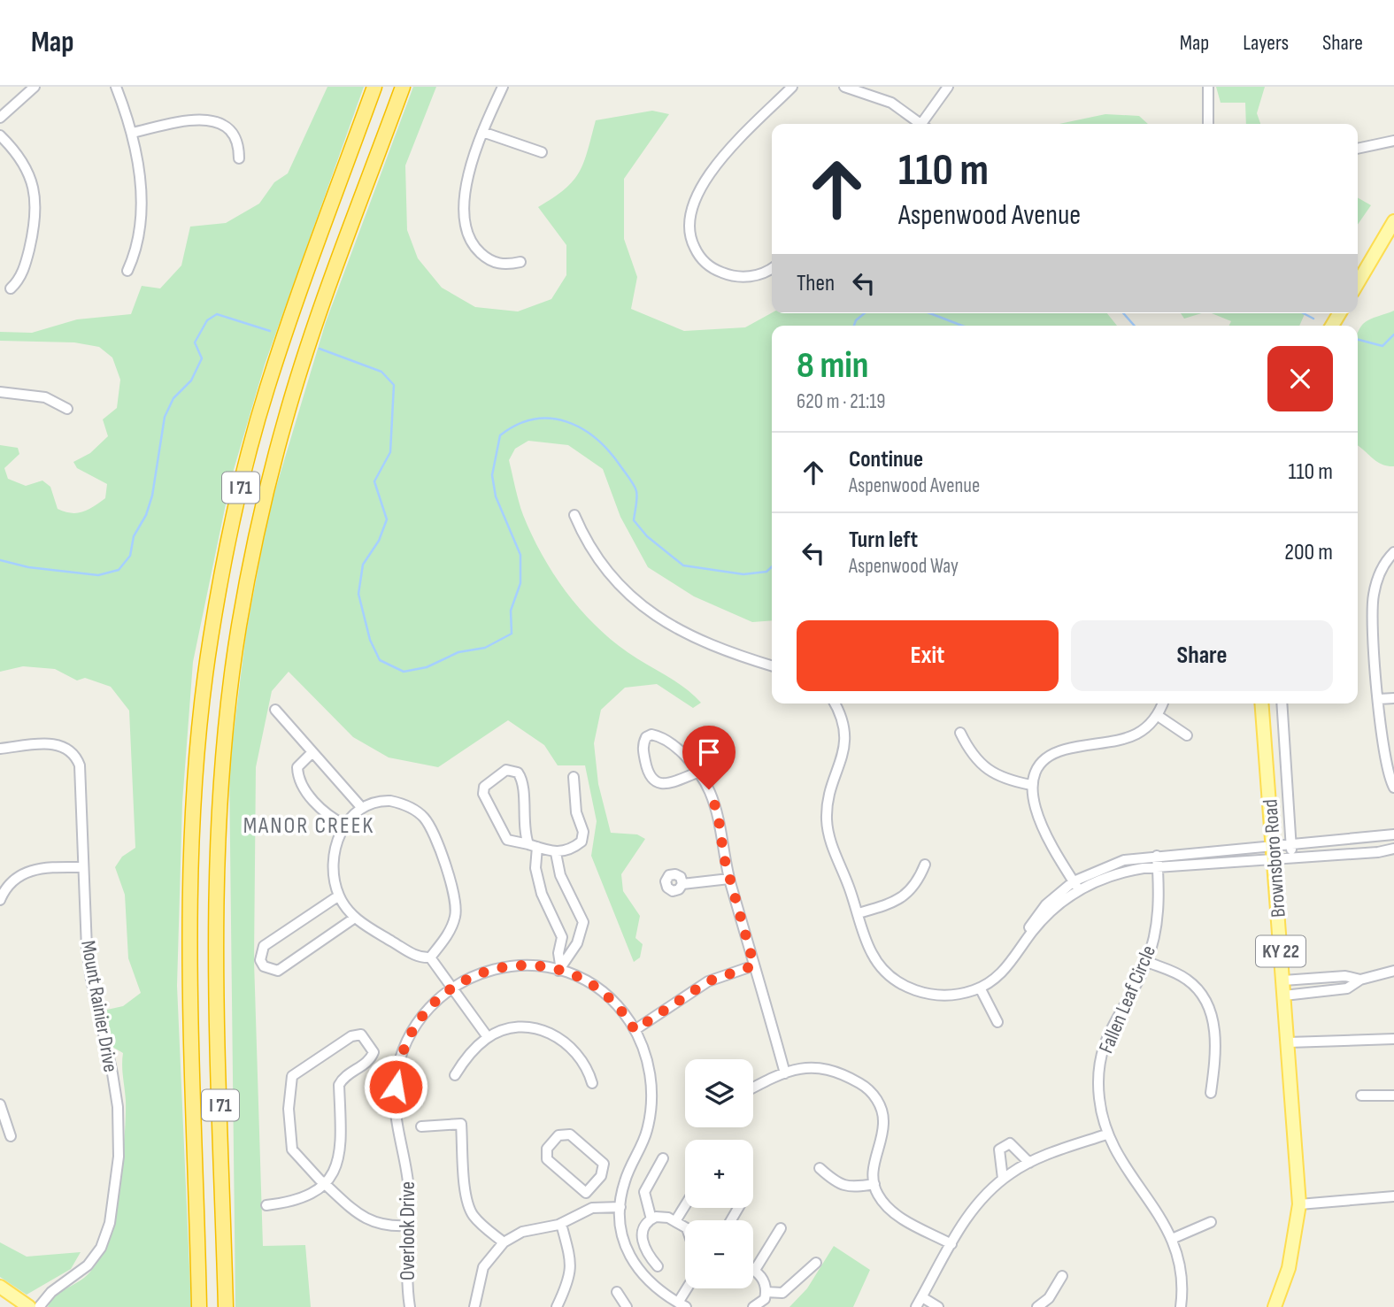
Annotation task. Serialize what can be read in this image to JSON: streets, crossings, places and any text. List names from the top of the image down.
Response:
{
  "streets": {
    "highway": ["I 71"],
    "main road": ["Brownsboro Road", "KY 22"],
    "street": ["Fallen Leaf Circle", "Mount Rainier Drive", "Overlook Drive"]
  },
  "crossings": [
    ["Brownsboro Road", "KY 22"]
  ],
  "districts": ["MANOR CREEK"],
  "page": {
    "header": "Map",
    "nav": ["Map", "Layers", "Share"],
    "turn": ["110 m", "Aspenwood Avenue"],
    "then": "Then",
    "heading": ["8 min", "620 m · 21:19"],
    "list": [
      {
        "name": "Continue",
        "note": "Aspenwood Avenue",
        "value": "110 m"
      },
      {
        "name": "Turn left",
        "note": "Aspenwood Way",
        "value": "200 m"
      }
    ],
    "buttons": ["Exit", "Share"],
    "map_buttons": ["+", "−"]
  }
}
